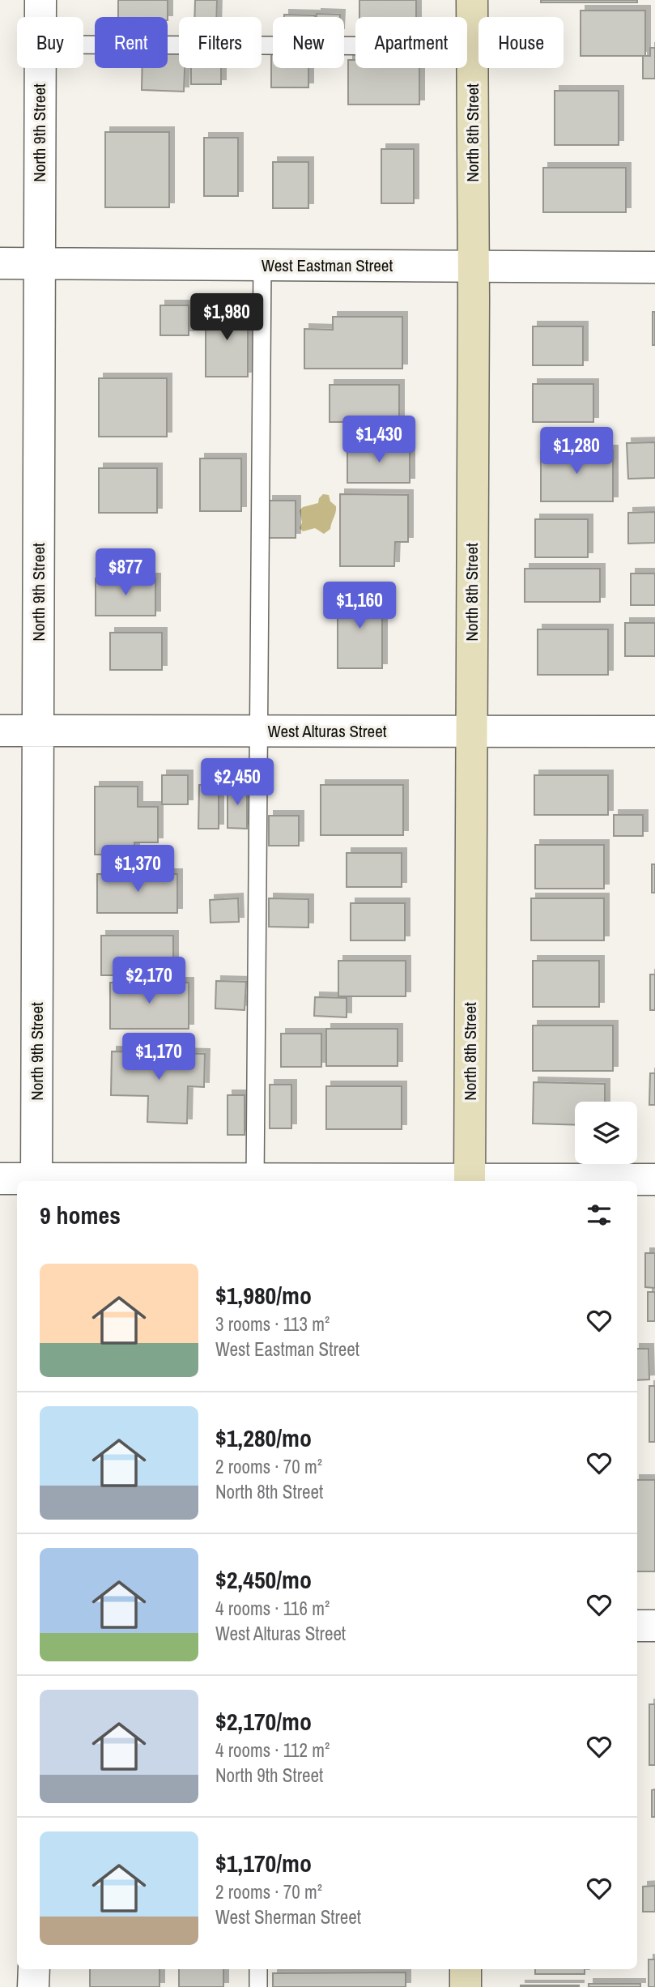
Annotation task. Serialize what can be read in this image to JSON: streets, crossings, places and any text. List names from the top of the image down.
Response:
{
  "streets": {
    "street": [
      "North 9th Street",
      "North 8th Street",
      "West Eastman Street",
      "West Alturas Street"
    ]
  },
  "crossings": [
    ["North 9th Street", "West Eastman Street"],
    ["North 9th Street", "West Alturas Street"],
    ["North 8th Street", "West Eastman Street"],
    ["North 8th Street", "West Alturas Street"]
  ],
  "page": {
    "chip": [
      "Buy",
      "Rent",
      "Filters",
      "New",
      "Apartment",
      "House"
    ],
    "price": [
      "$1,980",
      "$1,430",
      "$1,280",
      "$877",
      "$1,160",
      "$2,450",
      "$1,370",
      "$2,170",
      "$1,170"
    ],
    "heading": "9 homes",
    "list": [
      {
        "name": "$1,980/mo",
        "note": "3 rooms · 113 m² · West Eastman Street"
      },
      {
        "name": "$1,280/mo",
        "note": "2 rooms · 70 m² · North 8th Street"
      },
      {
        "name": "$2,450/mo",
        "note": "4 rooms · 116 m² · West Alturas Street"
      },
      {
        "name": "$2,170/mo",
        "note": "4 rooms · 112 m² · North 9th Street"
      },
      {
        "name": "$1,170/mo",
        "note": "2 rooms · 70 m² · West Sherman Street"
      }
    ]
  }
}
